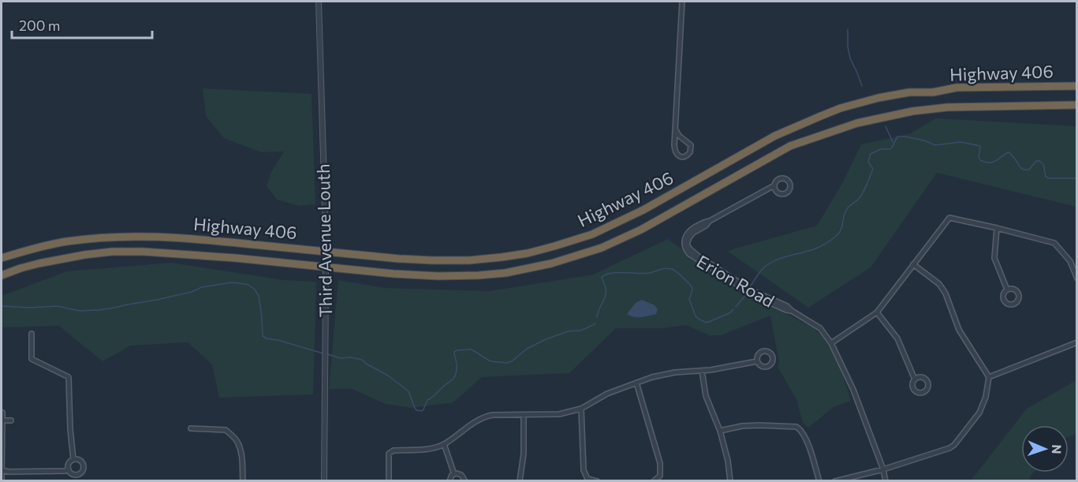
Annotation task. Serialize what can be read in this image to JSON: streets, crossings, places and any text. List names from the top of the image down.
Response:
{
  "streets": {
    "highway": ["Highway 406"],
    "street": ["Third Avenue Louth", "Erion Road"]
  },
  "scale_bar": "200 m",
  "north": "right"
}
